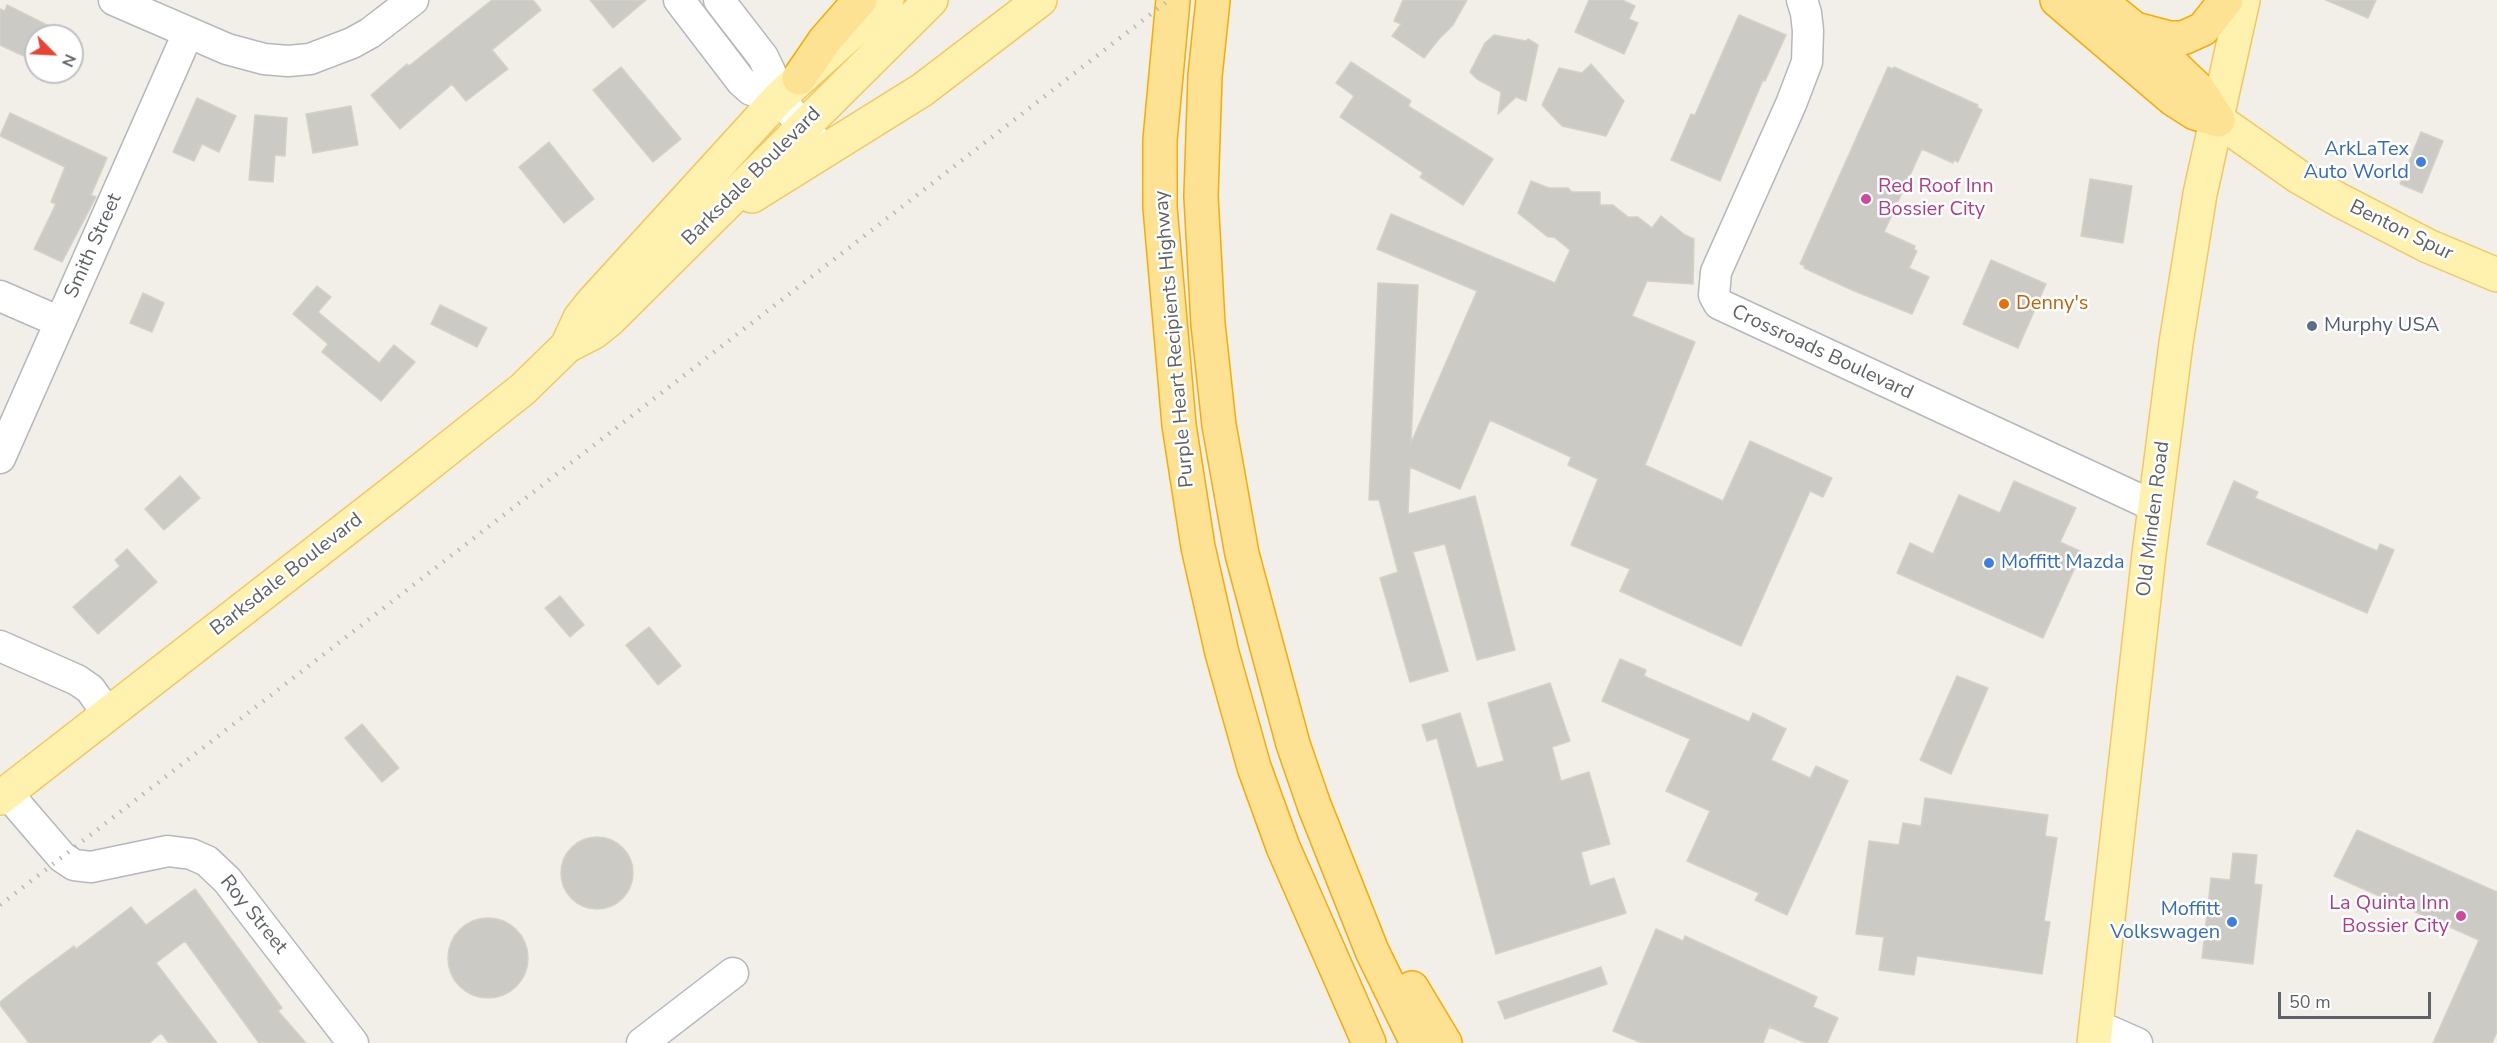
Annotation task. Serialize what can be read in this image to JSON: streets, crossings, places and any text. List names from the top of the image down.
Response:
{
  "streets": {
    "highway": ["Purple Heart Recipients Highway"],
    "main road": ["Barksdale Boulevard", "Benton Spur", "Old Minden Road"],
    "street": ["Smith Street", "Crossroads Boulevard", "Roy Street"]
  },
  "crossings": [
    ["Barksdale Boulevard", "Roy Street"],
    ["Benton Spur", "Old Minden Road"],
    ["Crossroads Boulevard", "Old Minden Road"]
  ],
  "places": [
    "ArkLaTex Auto World",
    "Red Roof Inn Bossier City",
    "Denny's",
    "Murphy USA",
    "Moffitt Mazda",
    "La Quinta Inn Bossier City",
    "Moffitt Volkswagen"
  ],
  "scale_bar": "50 m",
  "north": "bottom right"
}
